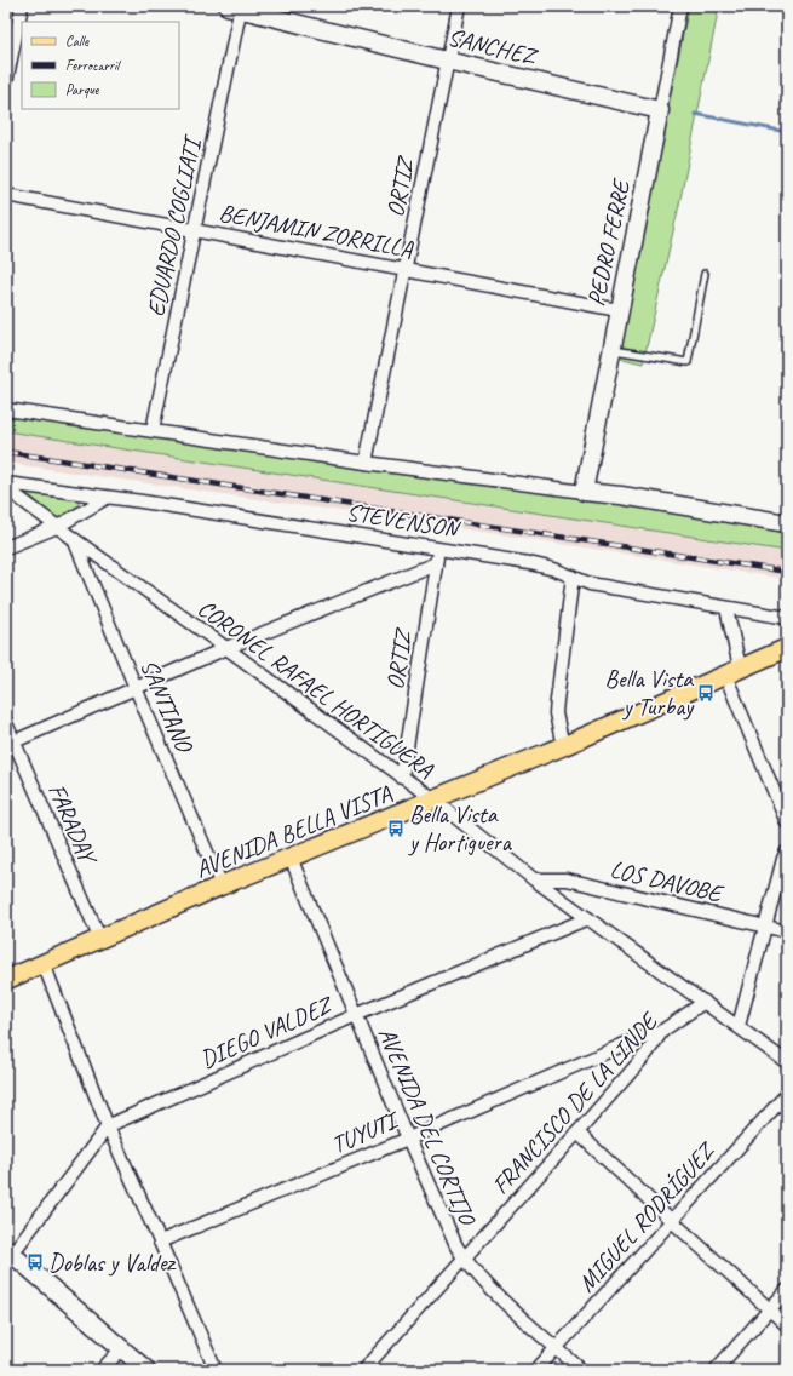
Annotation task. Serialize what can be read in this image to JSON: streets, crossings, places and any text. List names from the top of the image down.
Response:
{
  "streets": {
    "main road": ["AVENIDA BELLA VISTA"],
    "street": [
      "SANCHEZ",
      "ORTIZ",
      "EDUARDO COGLIATI",
      "BENJAMIN ZORRILLA",
      "PEDRO FERRE",
      "STEVENSON",
      "CORONEL RAFAEL HORTIGUERA",
      "SANTIANO",
      "FARADAY",
      "LOS DAVOBE",
      "DIEGO VALDEZ",
      "FRANCISCO DE LA LINDE",
      "AVENIDA DEL CORTIJO",
      "TUYUTI",
      "MIGUEL RODRÍGUEZ"
    ]
  },
  "crossings": [
    ["SANCHEZ", "ORTIZ"],
    ["SANCHEZ", "EDUARDO COGLIATI"],
    ["SANCHEZ", "PEDRO FERRE"],
    ["ORTIZ", "BENJAMIN ZORRILLA"],
    ["ORTIZ", "STEVENSON"],
    ["ORTIZ", "CORONEL RAFAEL HORTIGUERA"],
    ["EDUARDO COGLIATI", "BENJAMIN ZORRILLA"],
    ["EDUARDO COGLIATI", "STEVENSON"],
    ["BENJAMIN ZORRILLA", "PEDRO FERRE"],
    ["PEDRO FERRE", "STEVENSON"],
    ["CORONEL RAFAEL HORTIGUERA", "SANTIANO"],
    ["CORONEL RAFAEL HORTIGUERA", "AVENIDA BELLA VISTA"],
    ["CORONEL RAFAEL HORTIGUERA", "LOS DAVOBE"],
    ["CORONEL RAFAEL HORTIGUERA", "DIEGO VALDEZ"],
    ["CORONEL RAFAEL HORTIGUERA", "FRANCISCO DE LA LINDE"],
    ["SANTIANO", "AVENIDA BELLA VISTA"],
    ["FARADAY", "AVENIDA BELLA VISTA"],
    ["AVENIDA BELLA VISTA", "AVENIDA DEL CORTIJO"],
    ["DIEGO VALDEZ", "AVENIDA DEL CORTIJO"],
    ["FRANCISCO DE LA LINDE", "AVENIDA DEL CORTIJO"],
    ["FRANCISCO DE LA LINDE", "TUYUTI"],
    ["AVENIDA DEL CORTIJO", "TUYUTI"],
    ["AVENIDA DEL CORTIJO", "MIGUEL RODRÍGUEZ"]
  ],
  "places": {
    "bus stop": ["Bella Vista y Turbay", "Bella Vista y Hortiguera", "Doblas y Valdez"]
  },
  "legend": ["Calle", "Ferrocarril", "Parque"]
}
